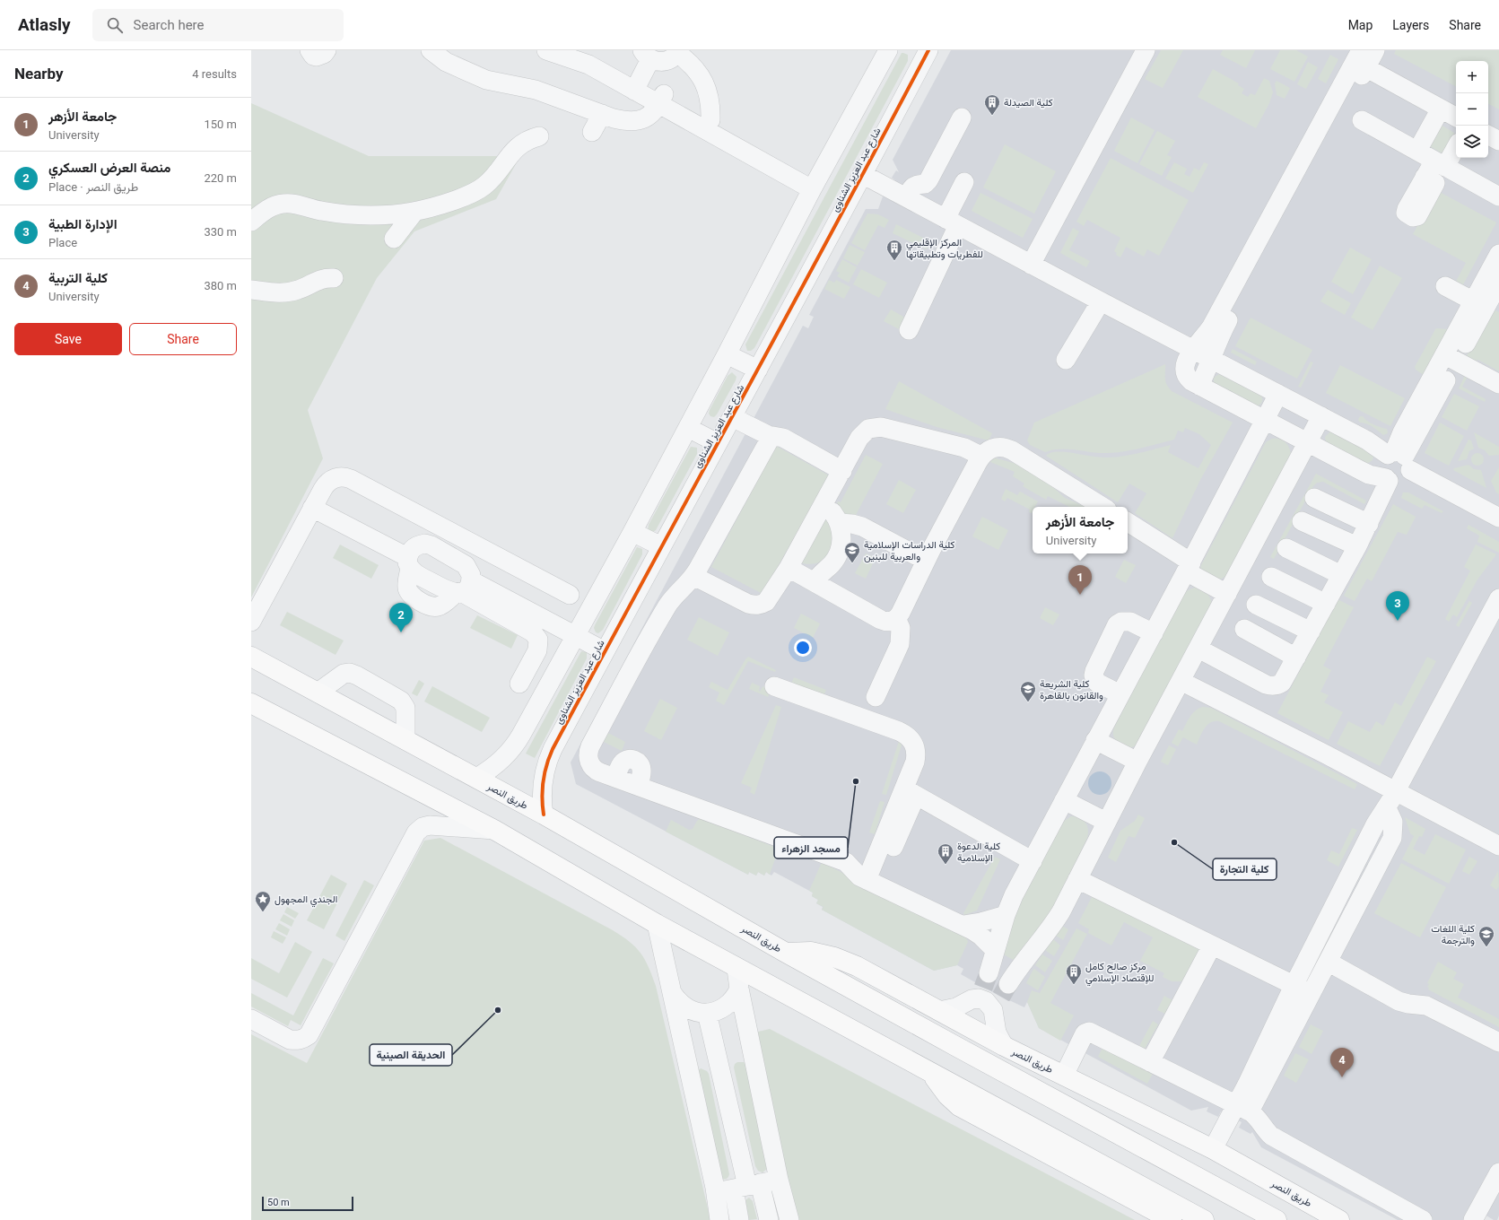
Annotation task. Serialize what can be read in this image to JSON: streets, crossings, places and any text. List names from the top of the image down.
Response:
{
  "streets": {
    "highway": ["طريق النصر"],
    "street": ["شارع عبد العزيز الشناوى"]
  },
  "crossings": [
    ["شارع عبد العزيز الشناوى", "طريق النصر"]
  ],
  "places": {
    "building": [
      "كلية الصيدلة",
      "المركز الإقليمي للفطريات وتطبيقاتها",
      "كلية الدعوة الإسلامية",
      "مركز صالح كامل للإقتصاد الإسلامي"
    ],
    "school or university": ["كلية الدراسات الإسلامية والعربية للبنين", "كلية الشريعة والقانون بالقاهرة", "كلية اللغات والترجمة"],
    "other": ["مسجد الزهراء", "كلية التجارة", "الحديقة الصينية"],
    "place": ["الجندي المجهول"]
  },
  "scale_bar": "50 m",
  "page": {
    "header": "Atlasly",
    "search": "Search here",
    "nav": ["Map", "Layers", "Share"],
    "heading": ["Nearby", "4 results"],
    "map_buttons": ["+", "−"],
    "list": [
      {
        "mark": "1",
        "name": "جامعة الأزهر",
        "note": "University",
        "value": "150 m"
      },
      {
        "mark": "2",
        "name": "منصة العرض العسكري",
        "note": "Place · طريق النصر",
        "value": "220 m"
      },
      {
        "mark": "3",
        "name": "الإدارة الطبية",
        "note": "Place",
        "value": "330 m"
      },
      {
        "mark": "4",
        "name": "كلية التربية",
        "note": "University",
        "value": "380 m"
      }
    ],
    "buttons": ["Save", "Share"],
    "popup": ["جامعة الأزهر", "University"],
    "pins": [
      "1",
      "3",
      "2",
      "4"
    ],
    "scale": "50 m"
  }
}
